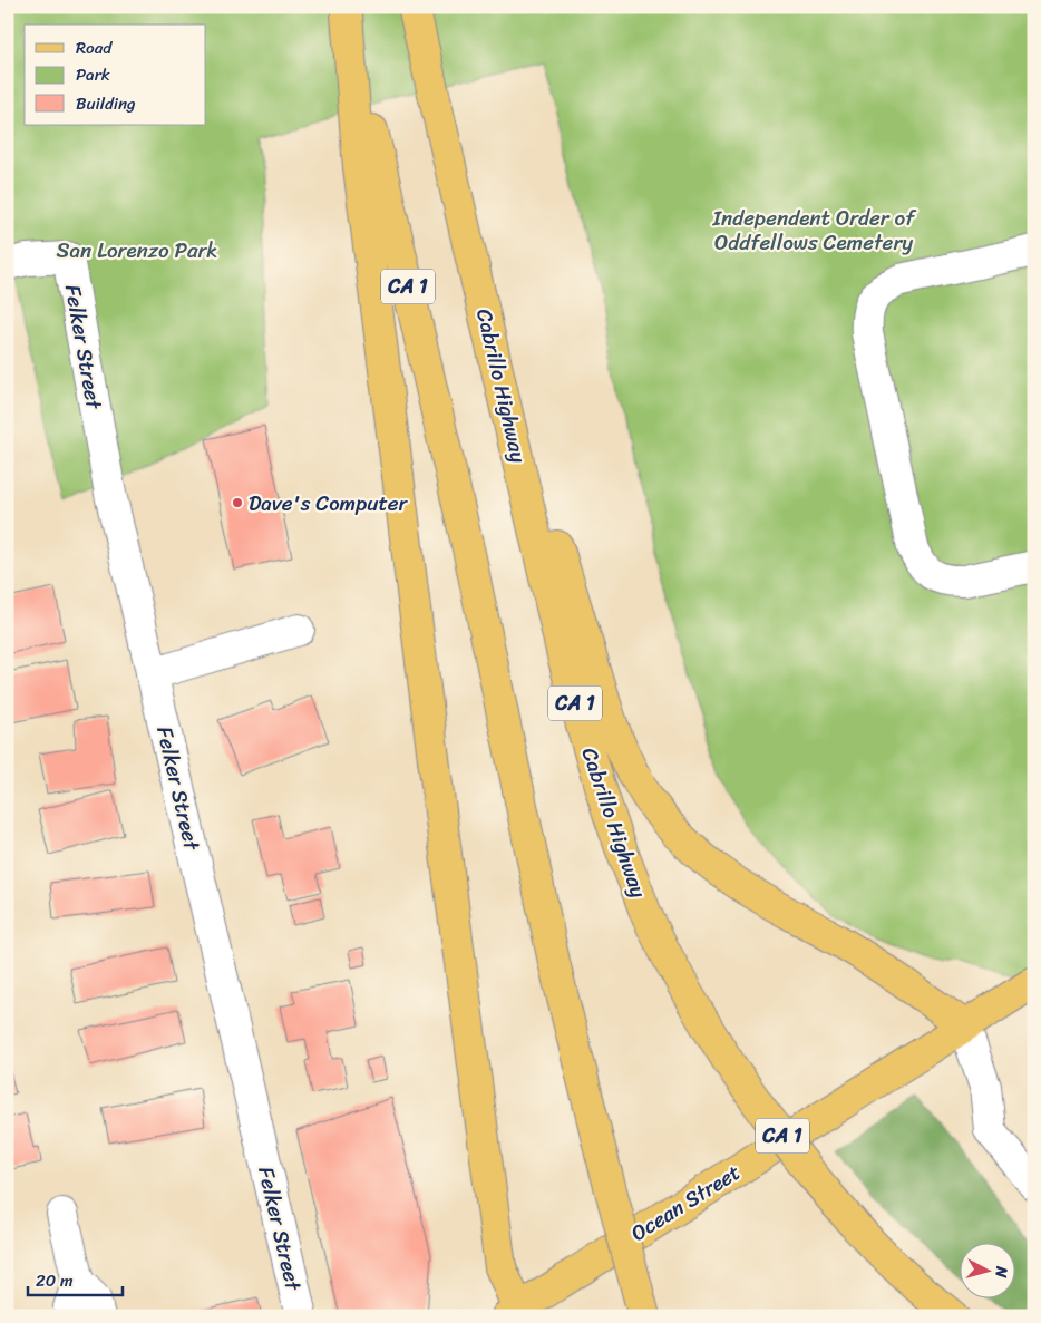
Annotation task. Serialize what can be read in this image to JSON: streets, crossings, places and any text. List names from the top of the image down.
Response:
{
  "streets": {
    "main road": ["CA 1", "Cabrillo Highway", "Ocean Street"],
    "street": ["Felker Street"]
  },
  "parks": ["Independent Order of Oddfellows Cemetery", "San Lorenzo Park"],
  "places": ["Dave's Computer"],
  "legend": ["Road", "Park", "Building"],
  "scale_bar": "20 m",
  "north": "right"
}
